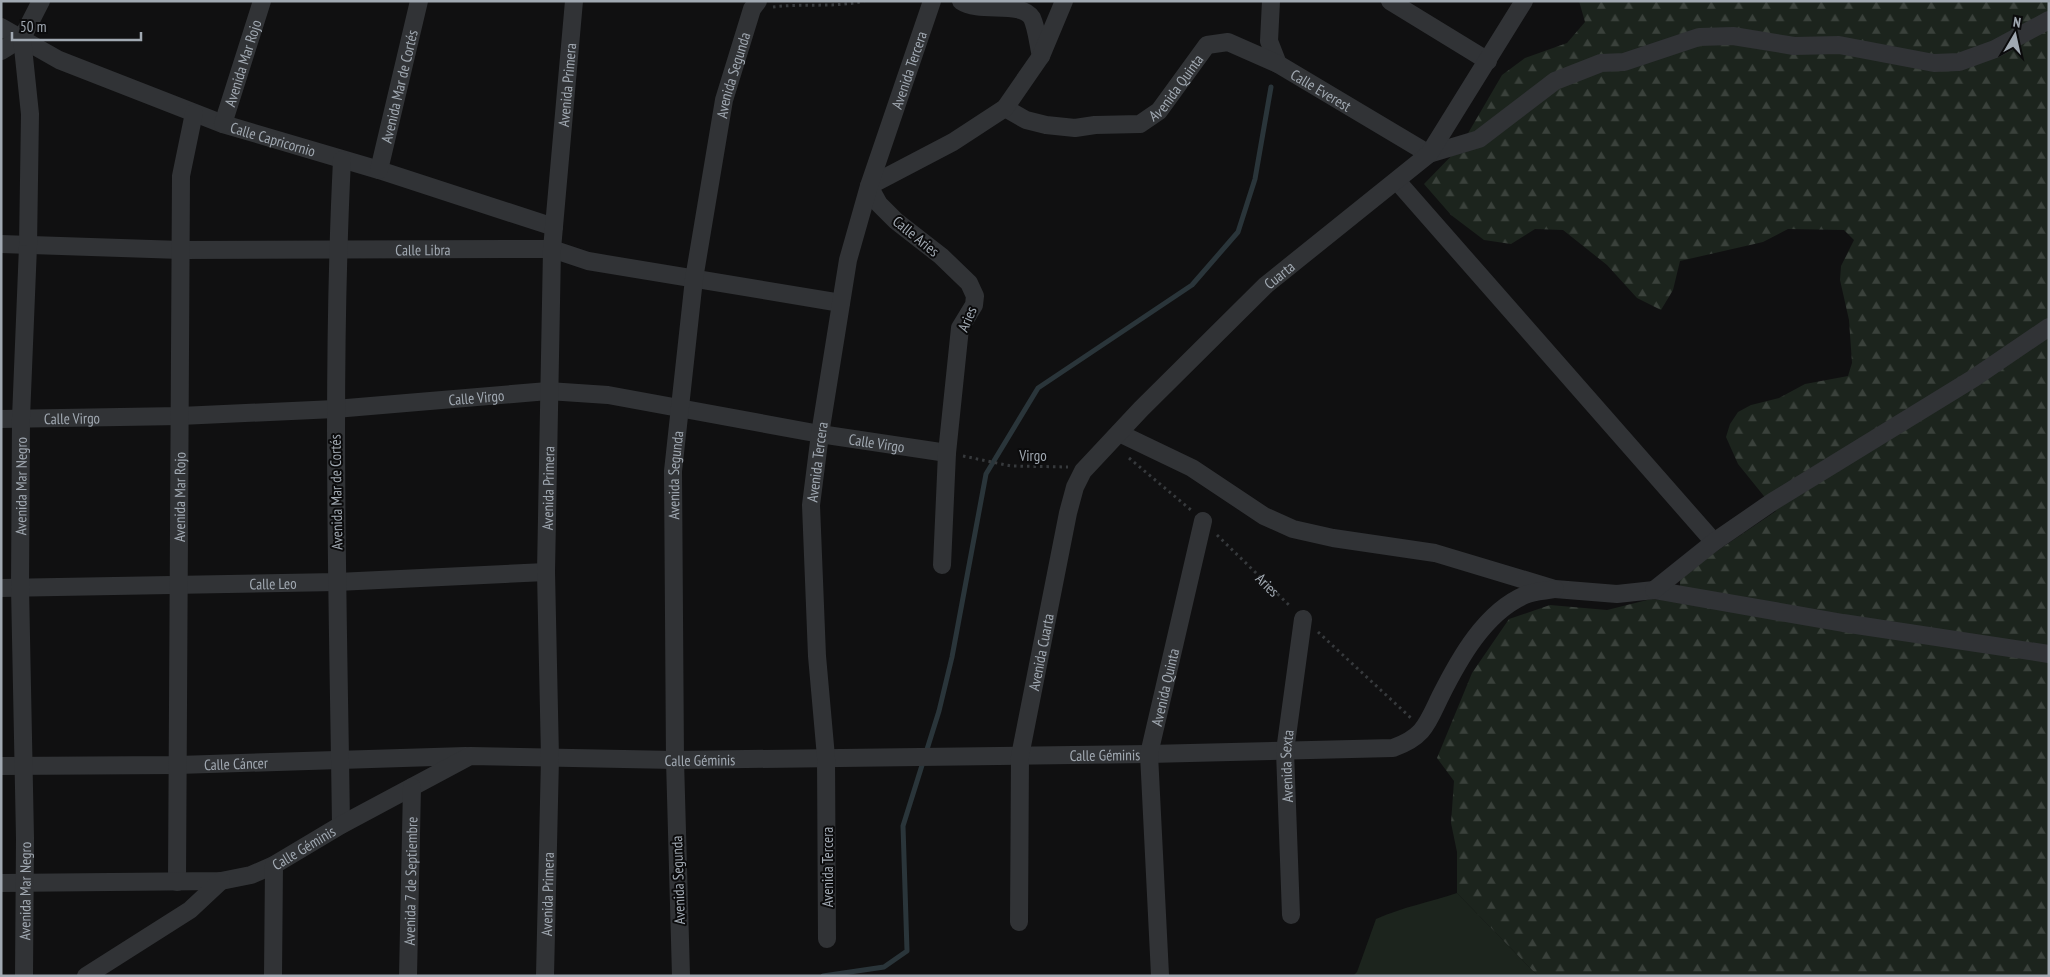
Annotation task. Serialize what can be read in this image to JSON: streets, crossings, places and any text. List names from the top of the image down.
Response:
{
  "streets": {
    "street": [
      "Avenida Mar Rojo",
      "Avenida Tercera",
      "Avenida Segunda",
      "Avenida Primera",
      "Avenida Quinta",
      "Avenida Mar de Cortés",
      "Calle Everest",
      "Calle Capricornio",
      "Calle Aries",
      "Calle Libra",
      "Cuarta",
      "Aries",
      "Calle Virgo",
      "Avenida Mar Negro",
      "Calle Leo",
      "Avenida Cuarta",
      "Calle Géminis",
      "Calle Cáncer",
      "Avenida Sexta",
      "Avenida 7 de Septiembre"
    ],
    "path": ["Virgo"]
  },
  "crossings": [
    ["Avenida Mar Rojo", "Calle Capricornio"],
    ["Avenida Mar Rojo", "Calle Libra"],
    ["Avenida Mar Rojo", "Calle Virgo"],
    ["Avenida Mar Rojo", "Calle Leo"],
    ["Avenida Mar Rojo", "Calle Géminis"],
    ["Avenida Mar Rojo", "Calle Cáncer"],
    ["Avenida Tercera", "Calle Aries"],
    ["Avenida Tercera", "Calle Libra"],
    ["Avenida Tercera", "Calle Virgo"],
    ["Avenida Tercera", "Calle Géminis"],
    ["Avenida Segunda", "Calle Libra"],
    ["Avenida Segunda", "Calle Virgo"],
    ["Avenida Segunda", "Calle Géminis"],
    ["Avenida Primera", "Calle Capricornio"],
    ["Avenida Primera", "Calle Libra"],
    ["Avenida Primera", "Calle Virgo"],
    ["Avenida Primera", "Calle Leo"],
    ["Avenida Primera", "Calle Géminis"],
    ["Avenida Quinta", "Calle Everest"],
    ["Avenida Quinta", "Aries"],
    ["Avenida Quinta", "Calle Géminis"],
    ["Avenida Mar de Cortés", "Calle Capricornio"],
    ["Avenida Mar de Cortés", "Calle Libra"],
    ["Avenida Mar de Cortés", "Calle Virgo"],
    ["Avenida Mar de Cortés", "Calle Leo"],
    ["Avenida Mar de Cortés", "Calle Géminis"],
    ["Avenida Mar de Cortés", "Calle Cáncer"],
    ["Calle Everest", "Cuarta"],
    ["Calle Capricornio", "Avenida Mar Negro"],
    ["Calle Aries", "Aries"],
    ["Calle Libra", "Avenida Mar Negro"],
    ["Cuarta", "Avenida Cuarta"],
    ["Aries", "Calle Virgo"],
    ["Aries", "Avenida Cuarta"],
    ["Aries", "Calle Géminis"],
    ["Aries", "Avenida Sexta"],
    ["Calle Virgo", "Avenida Mar Negro"],
    ["Virgo", "Avenida Cuarta"],
    ["Avenida Mar Negro", "Calle Leo"],
    ["Avenida Mar Negro", "Calle Géminis"],
    ["Avenida Mar Negro", "Calle Cáncer"],
    ["Avenida Cuarta", "Calle Géminis"],
    ["Calle Géminis", "Calle Cáncer"],
    ["Calle Géminis", "Avenida Sexta"],
    ["Calle Géminis", "Avenida 7 de Septiembre"]
  ],
  "scale_bar": "50 m",
  "north": "top"
}
